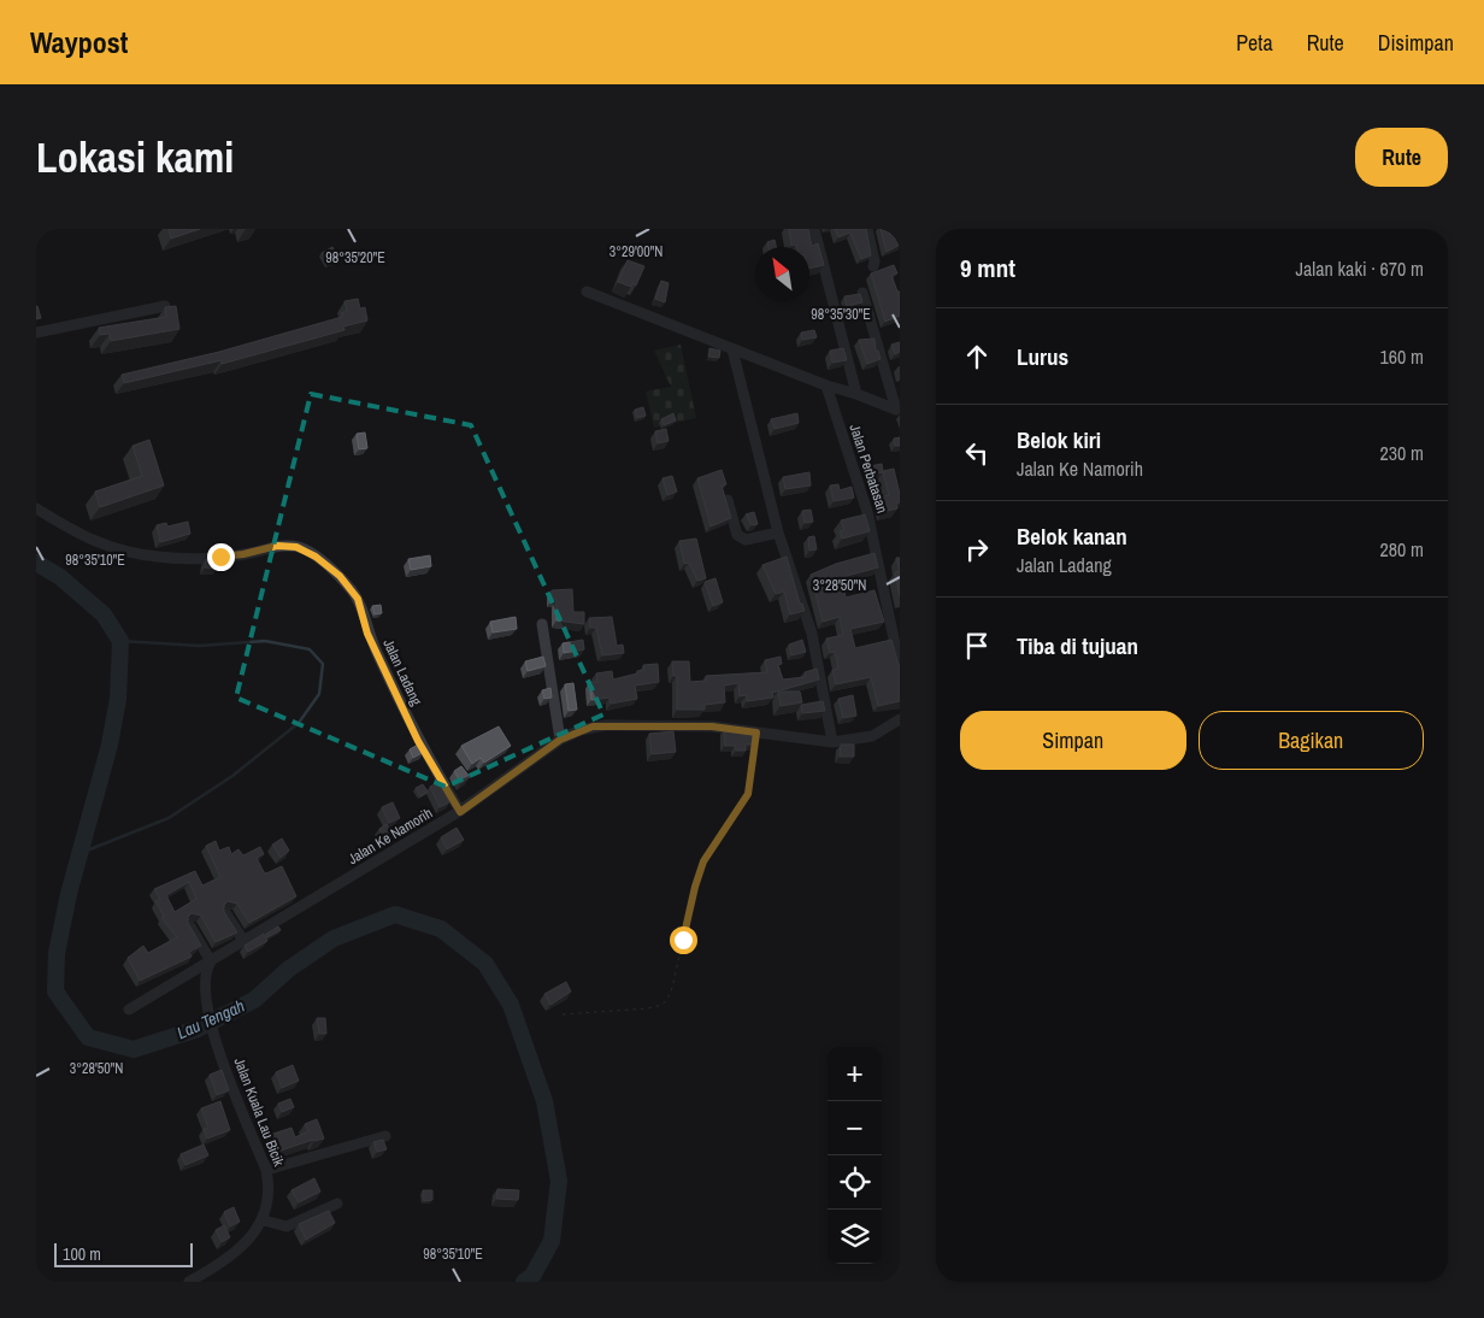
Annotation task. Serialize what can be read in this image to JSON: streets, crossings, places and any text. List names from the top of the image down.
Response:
{
  "streets": {
    "street": [
      "Jalan Perbatasan",
      "Jalan Ladang",
      "Jalan Ke Namorih",
      "Jalan Kuala Lau Bicik"
    ]
  },
  "crossings": [
    ["Jalan Ladang", "Jalan Ke Namorih"],
    ["Jalan Ke Namorih", "Jalan Kuala Lau Bicik"]
  ],
  "water": ["Lau Tengah"],
  "scale_bar": "100 m",
  "north": "top left",
  "page": {
    "header": "Waypost",
    "nav": ["Peta", "Rute", "Disimpan"],
    "buttons": [
      "Rute",
      ["Simpan", "Bagikan"]
    ],
    "title": "Lokasi kami",
    "heading": ["9 mnt", "Jalan kaki · 670 m"],
    "list": [
      ["Lurus", "160 m"],
      ["Belok kiri", "Jalan Ke Namorih", "230 m"],
      ["Belok kanan", "Jalan Ladang", "280 m"],
      "Tiba di tujuan"
    ],
    "map_buttons": ["+", "−"],
    "scale": "100 m"
  },
  "coordinates": [
    "3°29'00\"N",
    "98°35'20\"E",
    "98°35'30\"E",
    "98°35'10\"E",
    "3°28'50\"N"
  ]
}
